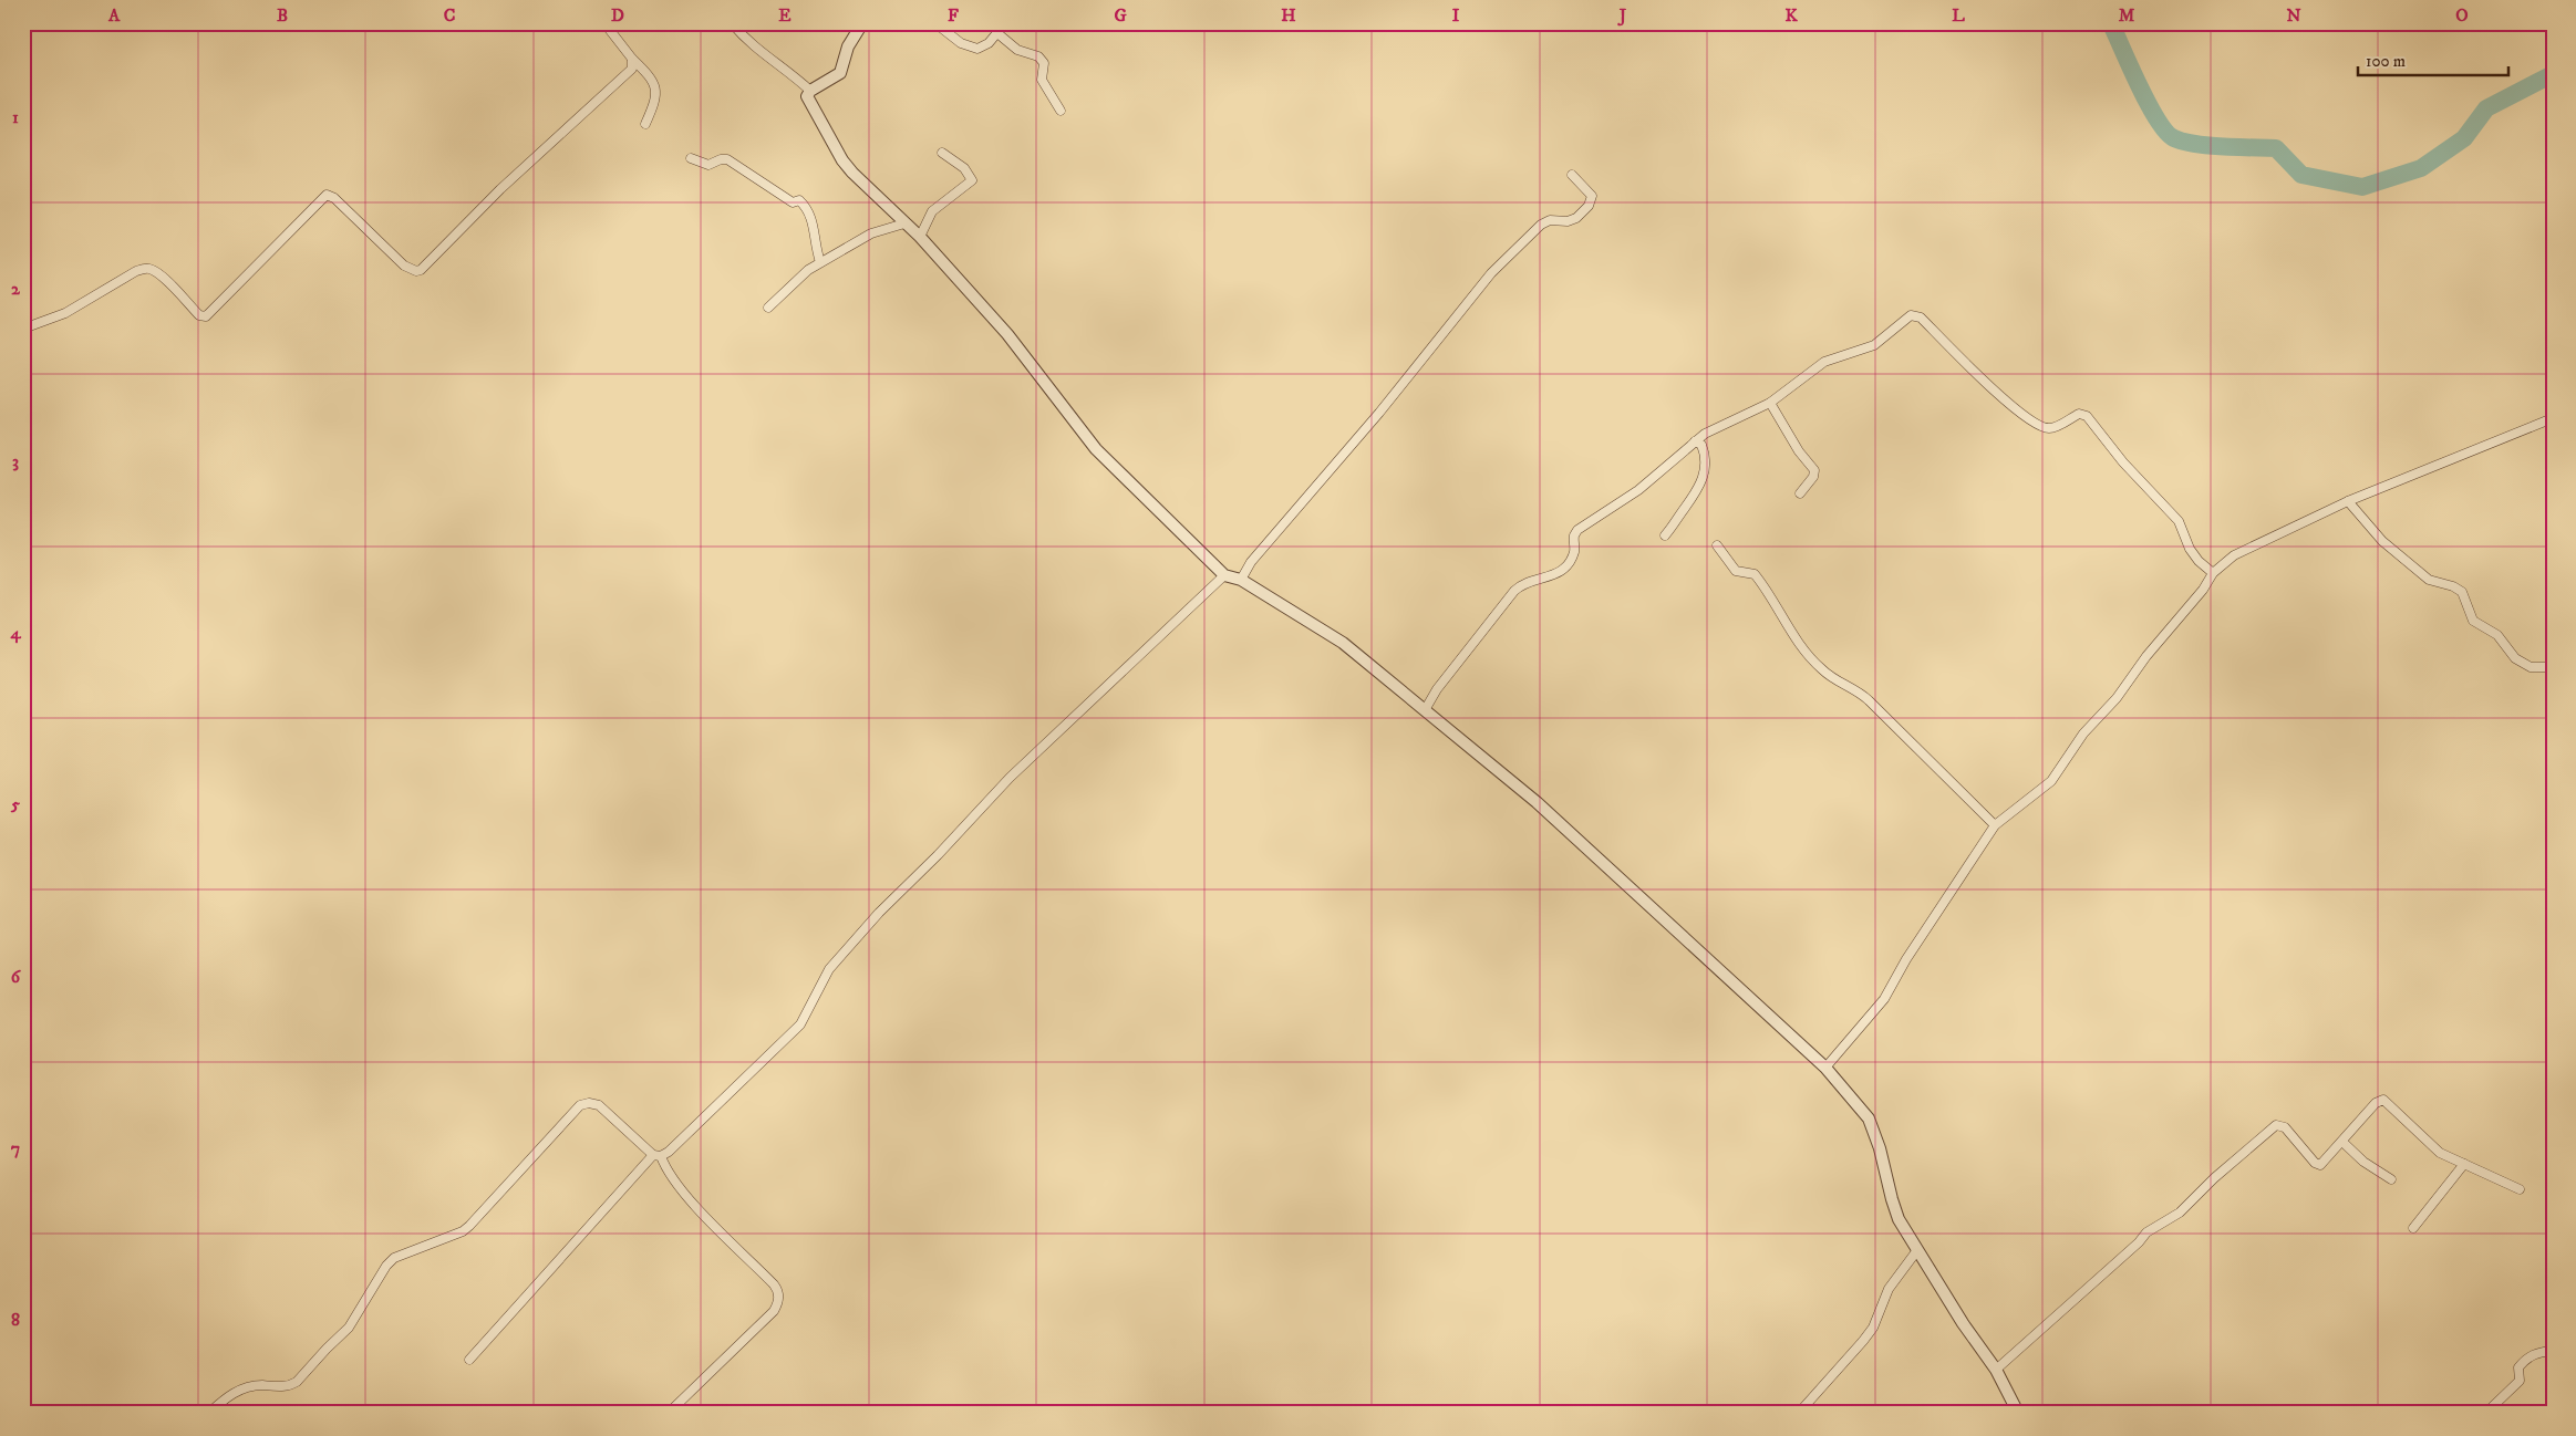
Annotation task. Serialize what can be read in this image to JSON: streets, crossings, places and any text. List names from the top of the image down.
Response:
{
  "scale_bar": "100 m",
  "grid": {
    "columns": [
      "A",
      "B",
      "C",
      "D",
      "E",
      "F",
      "G",
      "H",
      "I",
      "J",
      "K",
      "L",
      "M",
      "N",
      "O"
    ],
    "rows": [
      "1",
      "2",
      "3",
      "4",
      "5",
      "6",
      "7",
      "8"
    ]
  }
}
